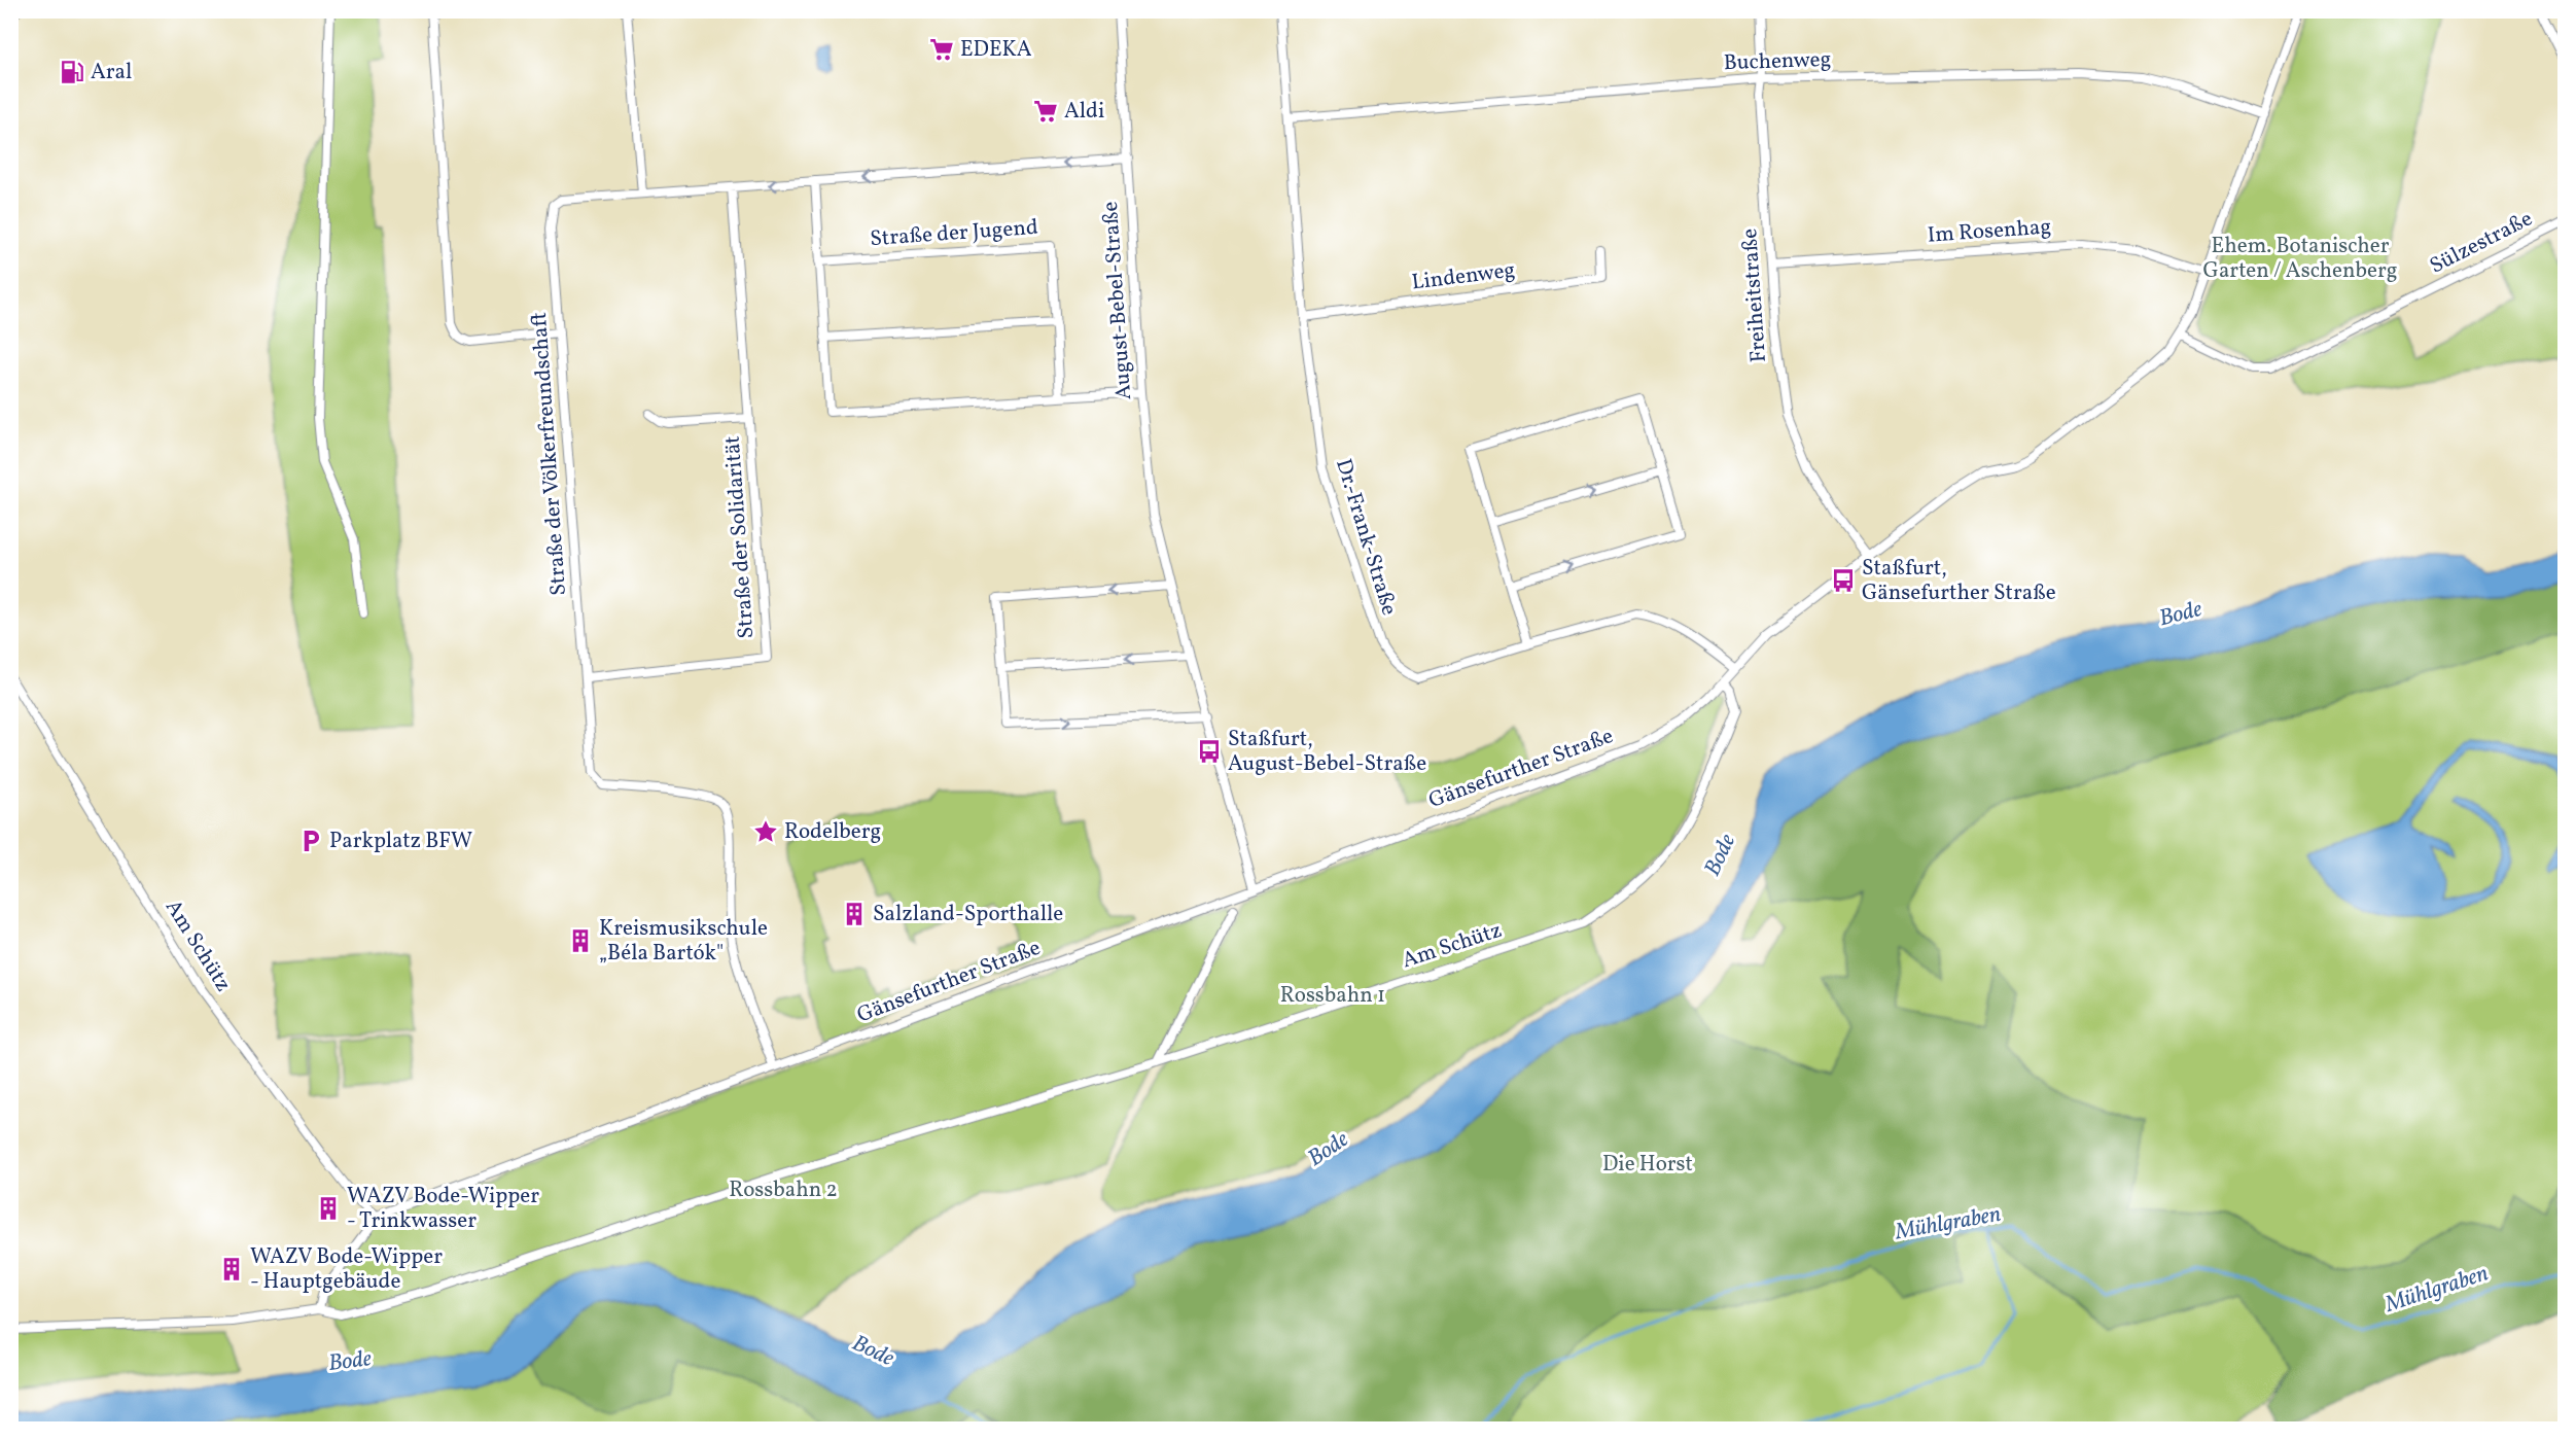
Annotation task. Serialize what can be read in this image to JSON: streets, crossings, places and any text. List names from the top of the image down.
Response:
{
  "streets": {
    "street": [
      "Buchenweg",
      "Im Rosenhag",
      "Straße der Jugend",
      "Sülzestraße",
      "Lindenweg",
      "Freiheitstraße",
      "August-Bebel-Straße",
      "Straße der Völkerfreundschaft",
      "Straße der Solidarität",
      "Dr.-Frank-Straße",
      "Gänsefurther Straße",
      "Am Schütz"
    ]
  },
  "crossings": [
    ["Buchenweg", "Freiheitstraße"],
    ["Buchenweg", "Dr.-Frank-Straße"],
    ["Buchenweg", "Gänsefurther Straße"],
    ["Im Rosenhag", "Freiheitstraße"],
    ["Im Rosenhag", "Gänsefurther Straße"],
    ["Sülzestraße", "Gänsefurther Straße"],
    ["Lindenweg", "Dr.-Frank-Straße"],
    ["Freiheitstraße", "Gänsefurther Straße"],
    ["August-Bebel-Straße", "Gänsefurther Straße"],
    ["Straße der Völkerfreundschaft", "Straße der Solidarität"],
    ["Dr.-Frank-Straße", "Gänsefurther Straße"],
    ["Gänsefurther Straße", "Am Schütz"]
  ],
  "water": ["Bode", "Mühlgraben"],
  "parks": [
    "Ehem. Botanischer Garten / Aschenberg",
    "Rossbahn 1",
    "Die Horst",
    "Rossbahn 2"
  ],
  "places": {
    "supermarket": ["EDEKA", "Aldi"],
    "fuel station": ["Aral"],
    "bus stop": ["Staßfurt, Gänsefurther Straße", "Staßfurt, August-Bebel-Straße"],
    "place": ["Rodelberg"],
    "parking": ["Parkplatz BFW"],
    "building": [
      "Salzland-Sporthalle",
      "Kreismusikschule „Béla Bartók\"",
      "WAZV Bode-Wipper - Trinkwasser",
      "WAZV Bode-Wipper - Hauptgebäude"
    ]
  }
}
